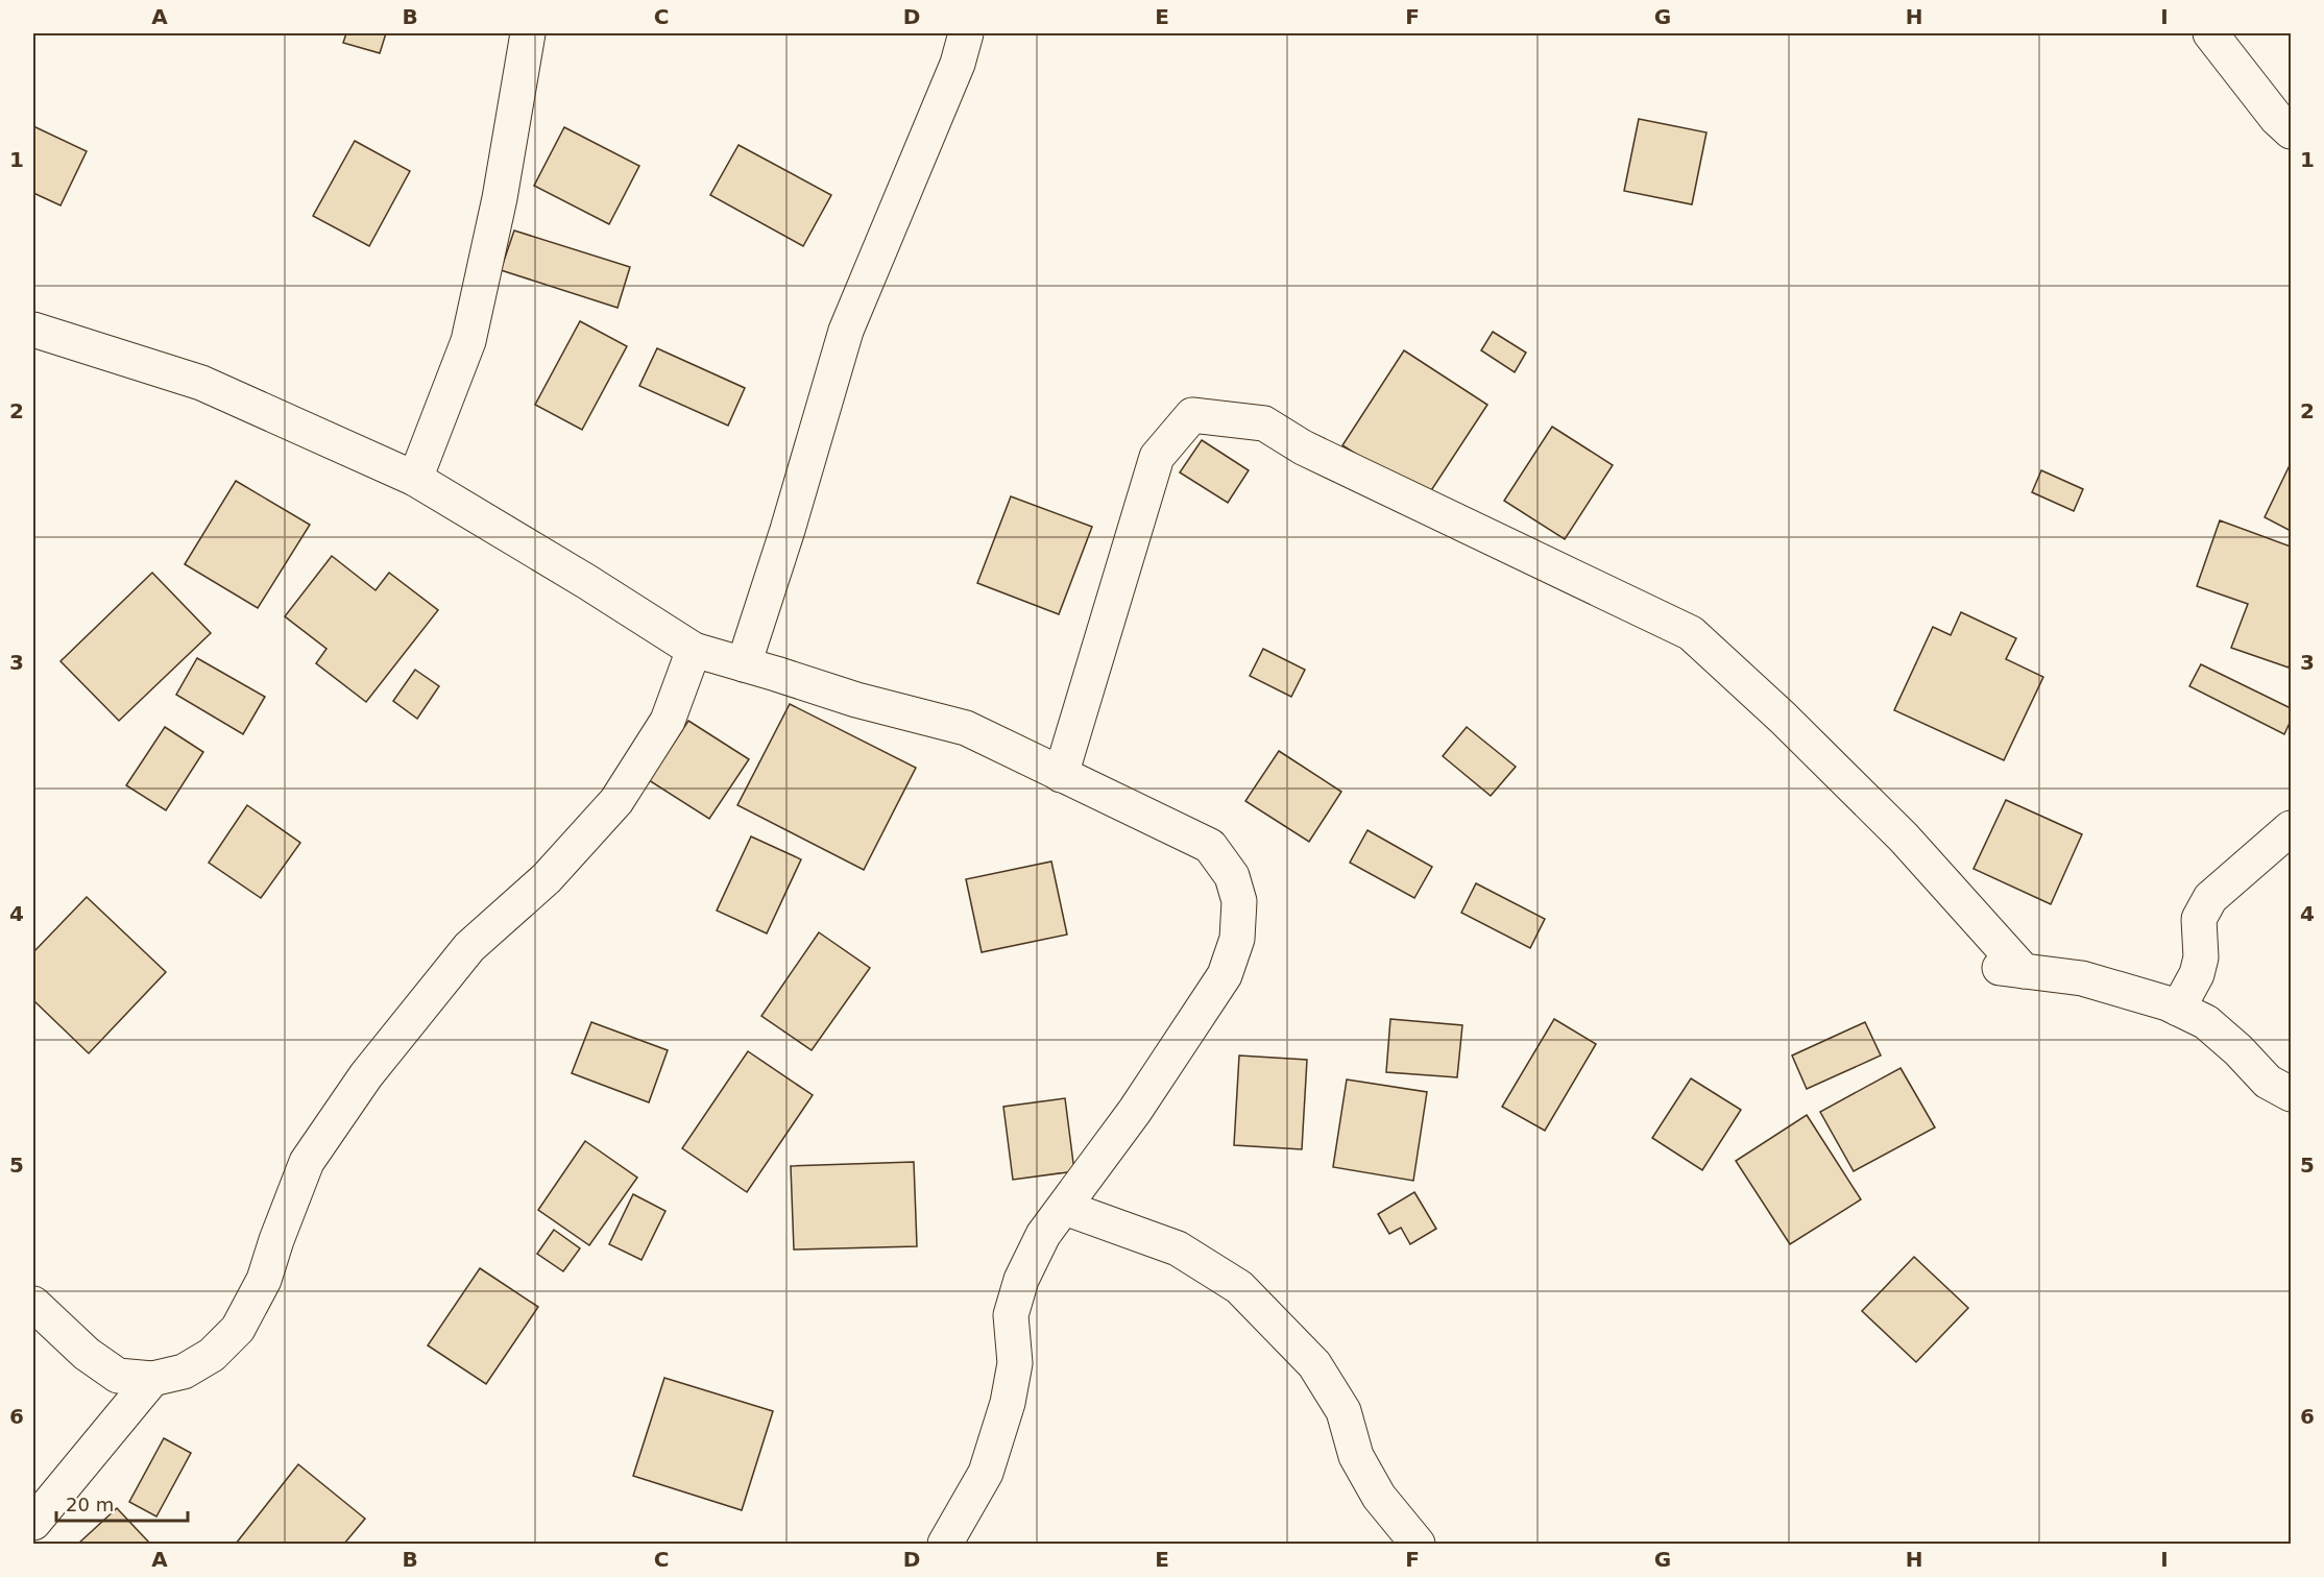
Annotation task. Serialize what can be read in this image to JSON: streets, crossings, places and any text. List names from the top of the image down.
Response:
{
  "scale_bar": "20 m",
  "grid": {
    "columns": [
      "A",
      "B",
      "C",
      "D",
      "E",
      "F",
      "G",
      "H",
      "I"
    ],
    "rows": [
      "1",
      "2",
      "3",
      "4",
      "5",
      "6"
    ]
  }
}
